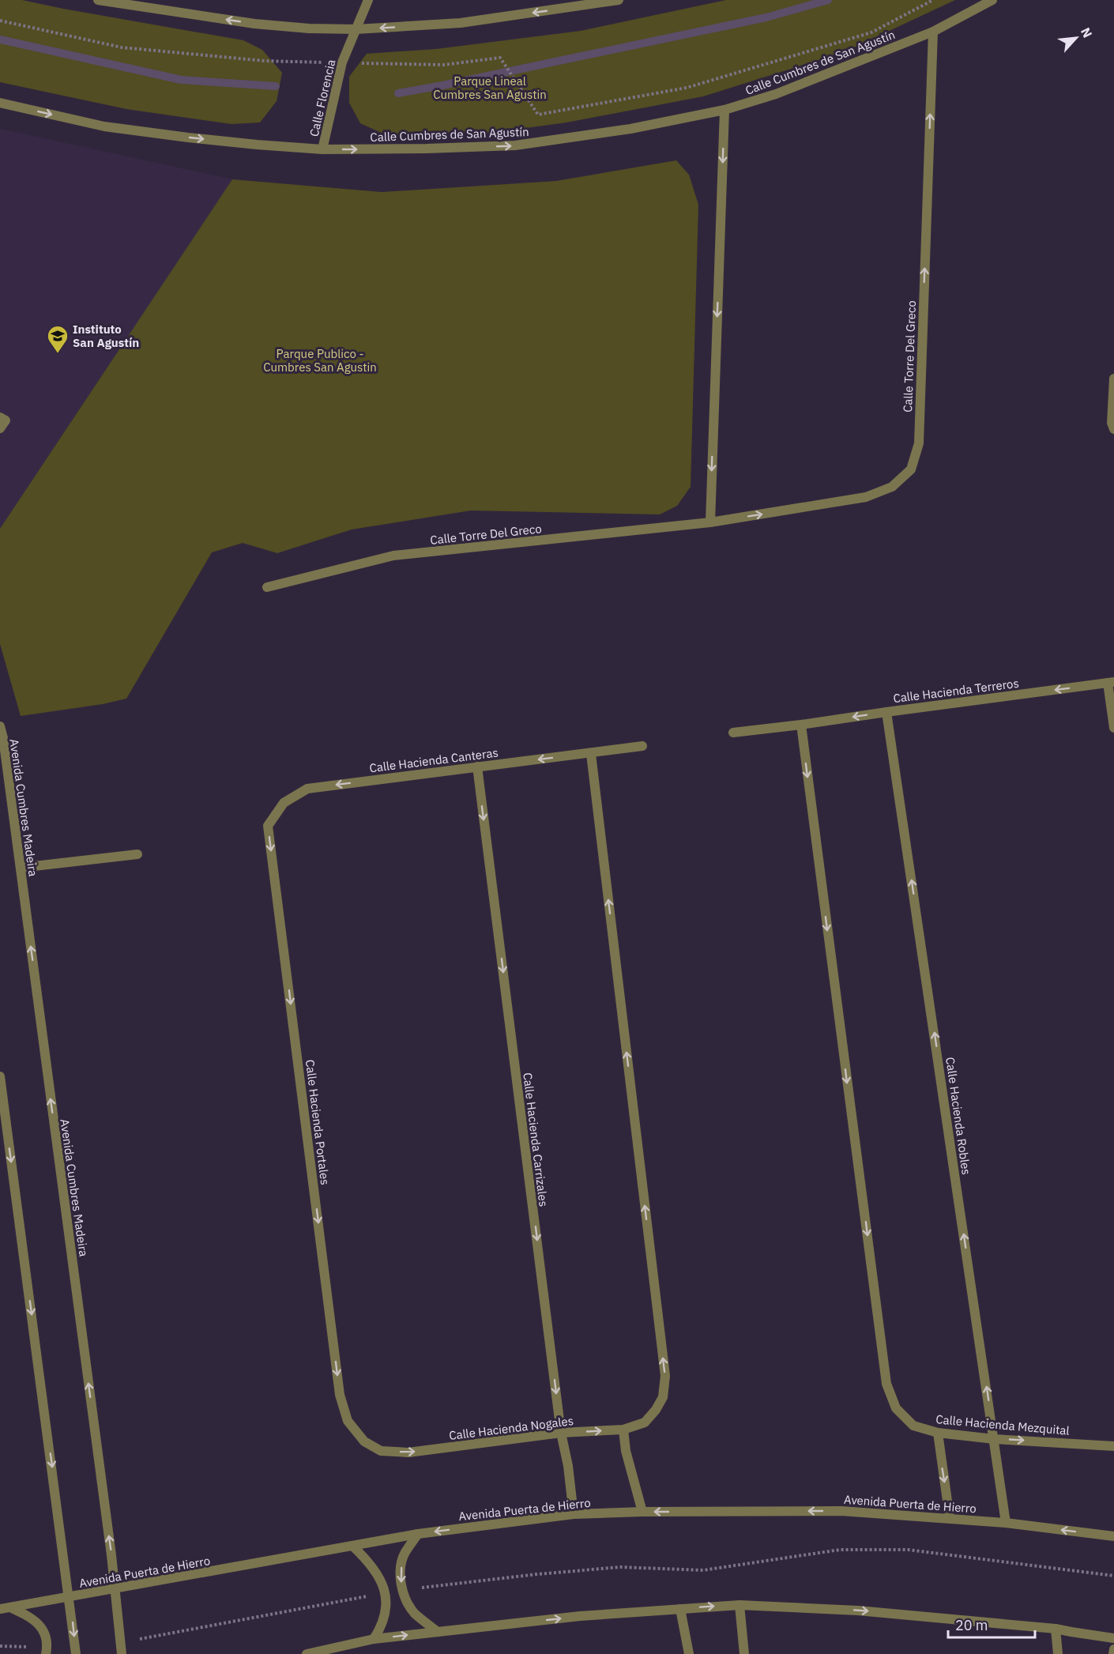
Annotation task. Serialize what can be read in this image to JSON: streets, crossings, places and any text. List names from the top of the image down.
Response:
{
  "streets": {
    "street": [
      "Calle Cumbres de San Agustín",
      "Calle Florencia",
      "Calle Torre Del Greco",
      "Calle Hacienda Terreros",
      "Calle Hacienda Canteras",
      "Avenida Cumbres Madeira",
      "Calle Hacienda Robles",
      "Calle Hacienda Portales",
      "Calle Hacienda Carrizales",
      "Calle Hacienda Mezquital",
      "Calle Hacienda Nogales",
      "Avenida Puerta de Hierro"
    ]
  },
  "crossings": [
    ["Calle Cumbres de San Agustín", "Calle Florencia"],
    ["Calle Cumbres de San Agustín", "Calle Torre Del Greco"],
    ["Calle Hacienda Terreros", "Calle Hacienda Robles"],
    ["Calle Hacienda Terreros", "Calle Hacienda Mezquital"],
    ["Calle Hacienda Canteras", "Calle Hacienda Portales"],
    ["Calle Hacienda Canteras", "Calle Hacienda Carrizales"],
    ["Calle Hacienda Canteras", "Calle Hacienda Nogales"],
    ["Avenida Cumbres Madeira", "Avenida Puerta de Hierro"],
    ["Calle Hacienda Robles", "Calle Hacienda Mezquital"],
    ["Calle Hacienda Robles", "Avenida Puerta de Hierro"],
    ["Calle Hacienda Portales", "Calle Hacienda Nogales"],
    ["Calle Hacienda Carrizales", "Calle Hacienda Nogales"],
    ["Calle Hacienda Carrizales", "Avenida Puerta de Hierro"]
  ],
  "one_way": [
    "Calle Cumbres de San Agustín",
    "Calle Torre Del Greco",
    "Calle Hacienda Terreros",
    "Calle Hacienda Canteras",
    "Calle Hacienda Robles",
    "Calle Hacienda Portales",
    "Calle Hacienda Carrizales",
    "Calle Hacienda Mezquital",
    "Avenida Puerta de Hierro"
  ],
  "parks": ["Parque Lineal Cumbres San Agustin", "Parque Publico - Cumbres San Agustin"],
  "places": {
    "school or university": ["Instituto San Agustín"]
  },
  "scale_bar": "20 m",
  "north": "top right"
}
